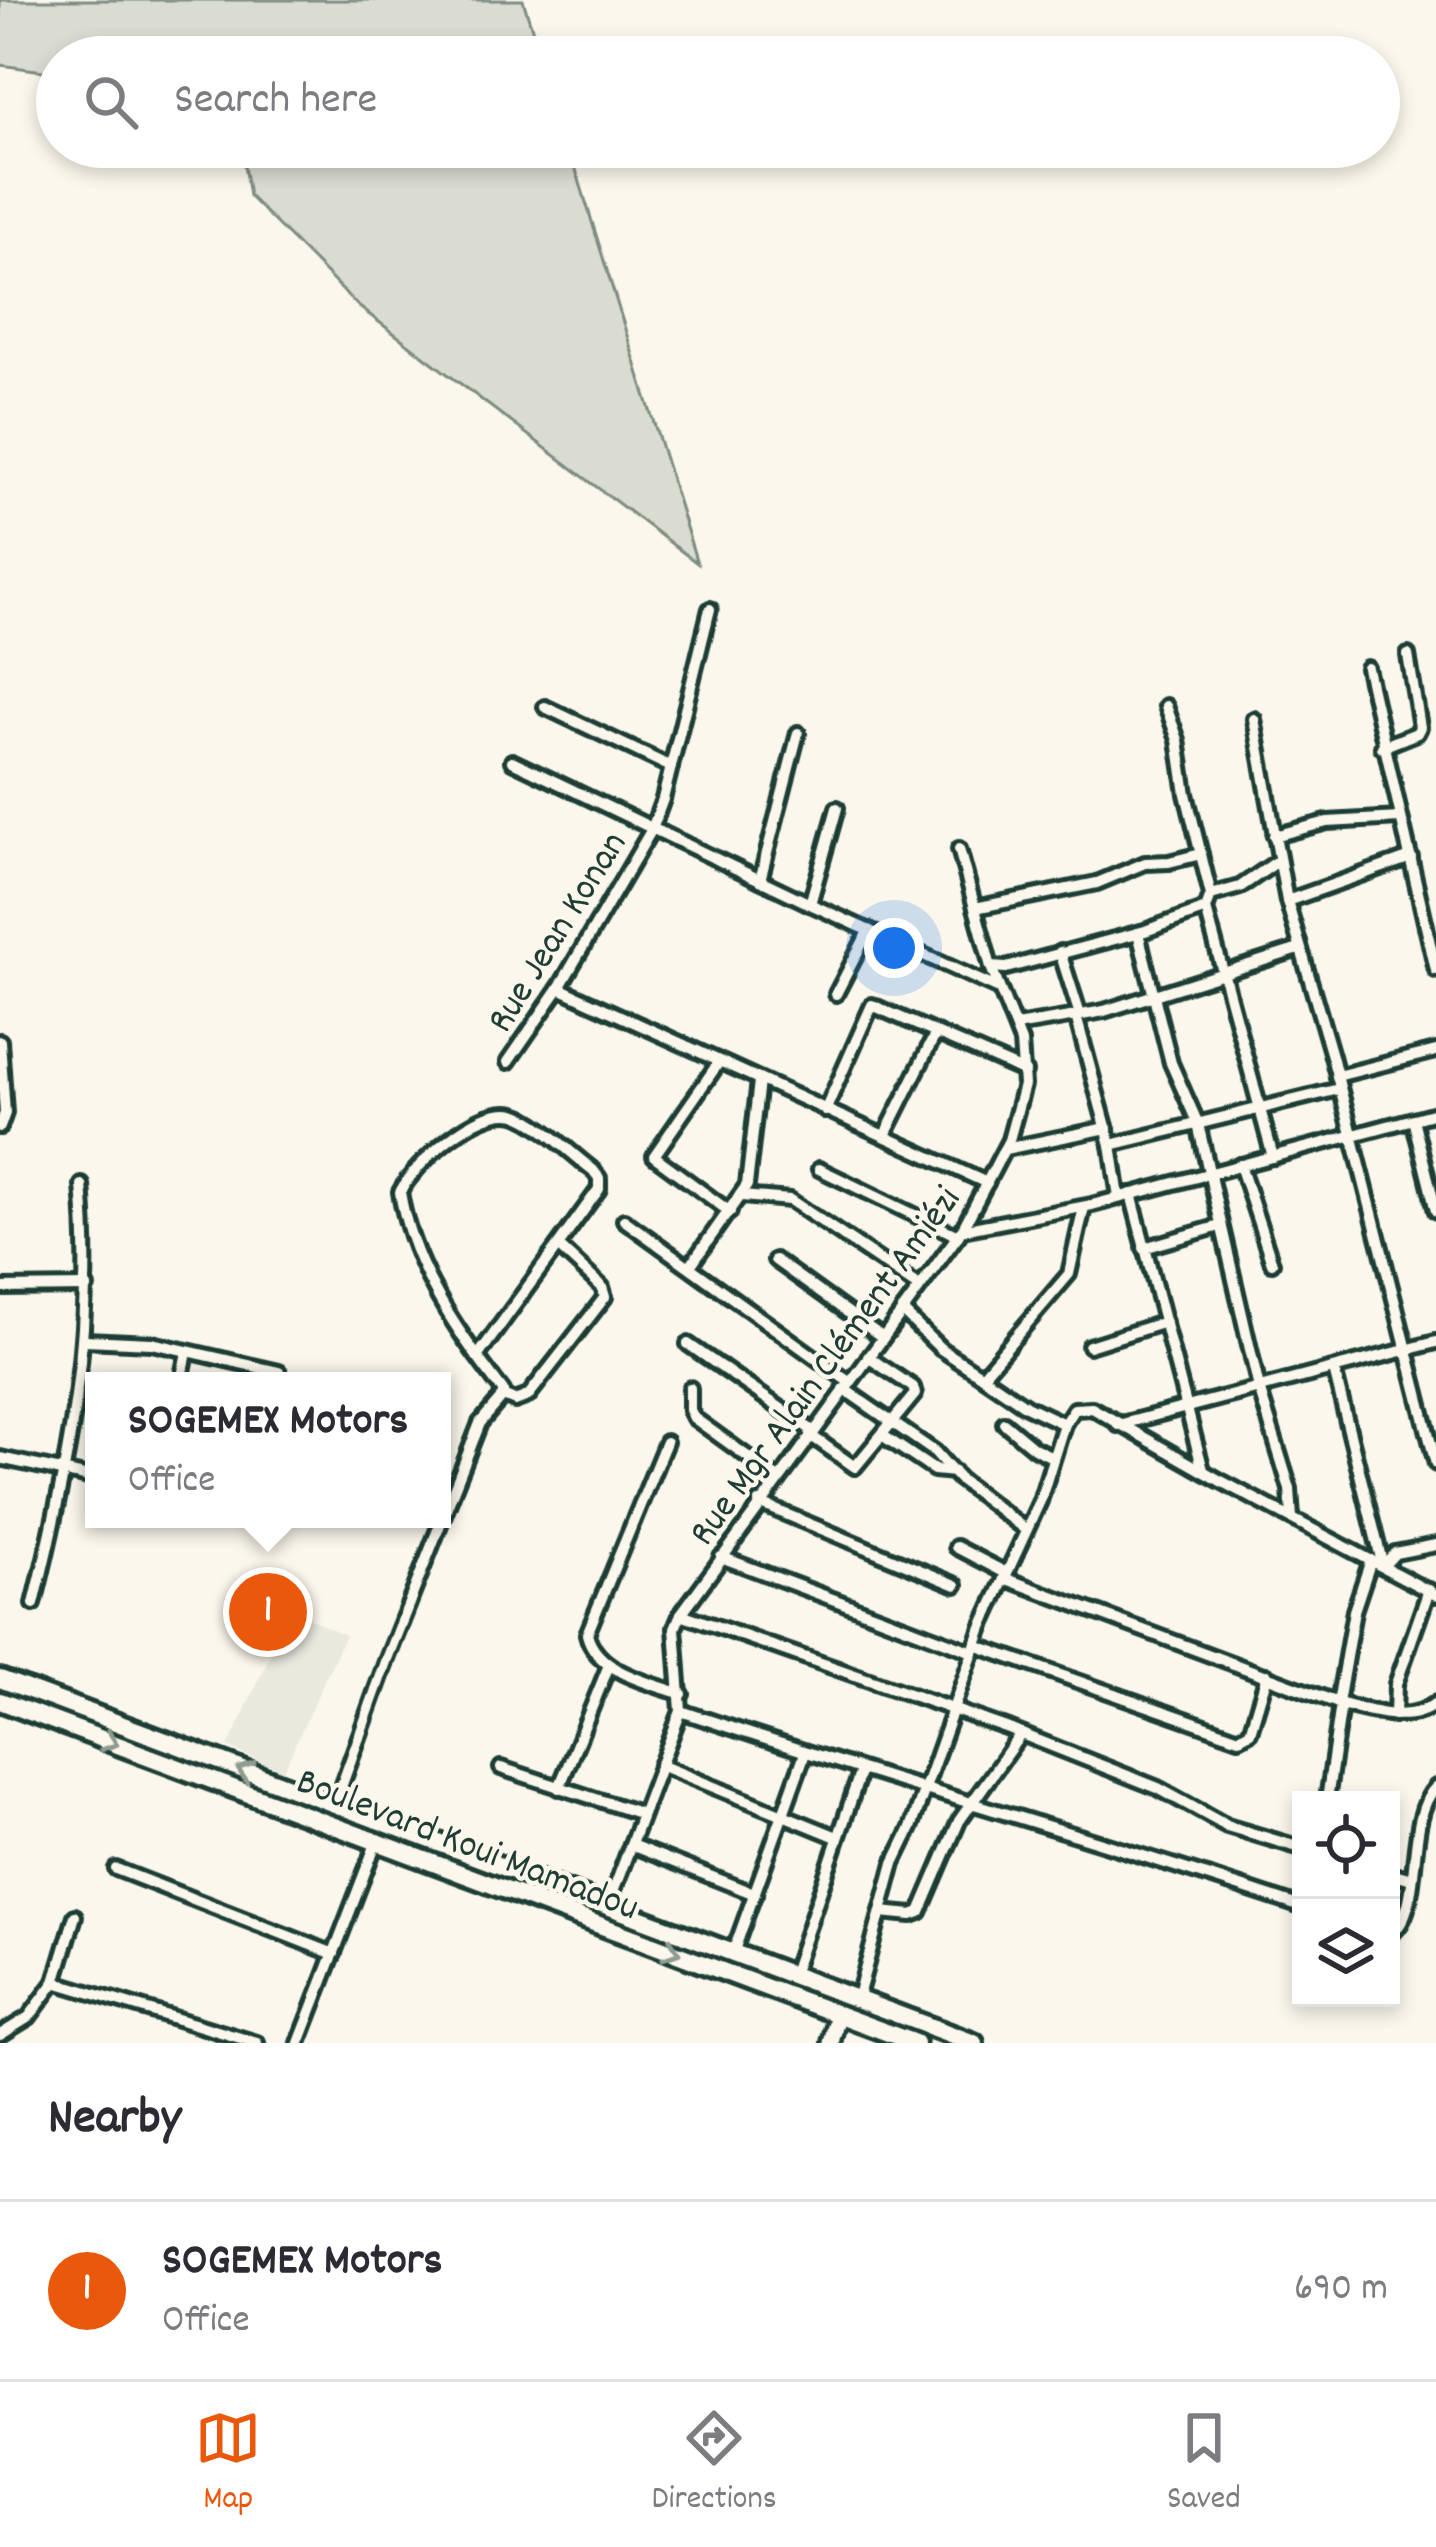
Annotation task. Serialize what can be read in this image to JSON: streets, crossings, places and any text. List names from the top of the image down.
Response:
{
  "streets": {
    "main road": ["Boulevard Koui Mamadou"],
    "street": ["Rue Jean Konan", "Rue Mgr Alain Clément Amiézi"]
  },
  "page": {
    "search": "Search here",
    "popup": ["SOGEMEX Motors", "Office"],
    "pins": "1",
    "heading": "Nearby",
    "list": [
      {
        "mark": "1",
        "name": "SOGEMEX Motors",
        "note": "Office",
        "value": "690 m"
      }
    ],
    "nav": ["Map", "Directions", "Saved"]
  }
}
